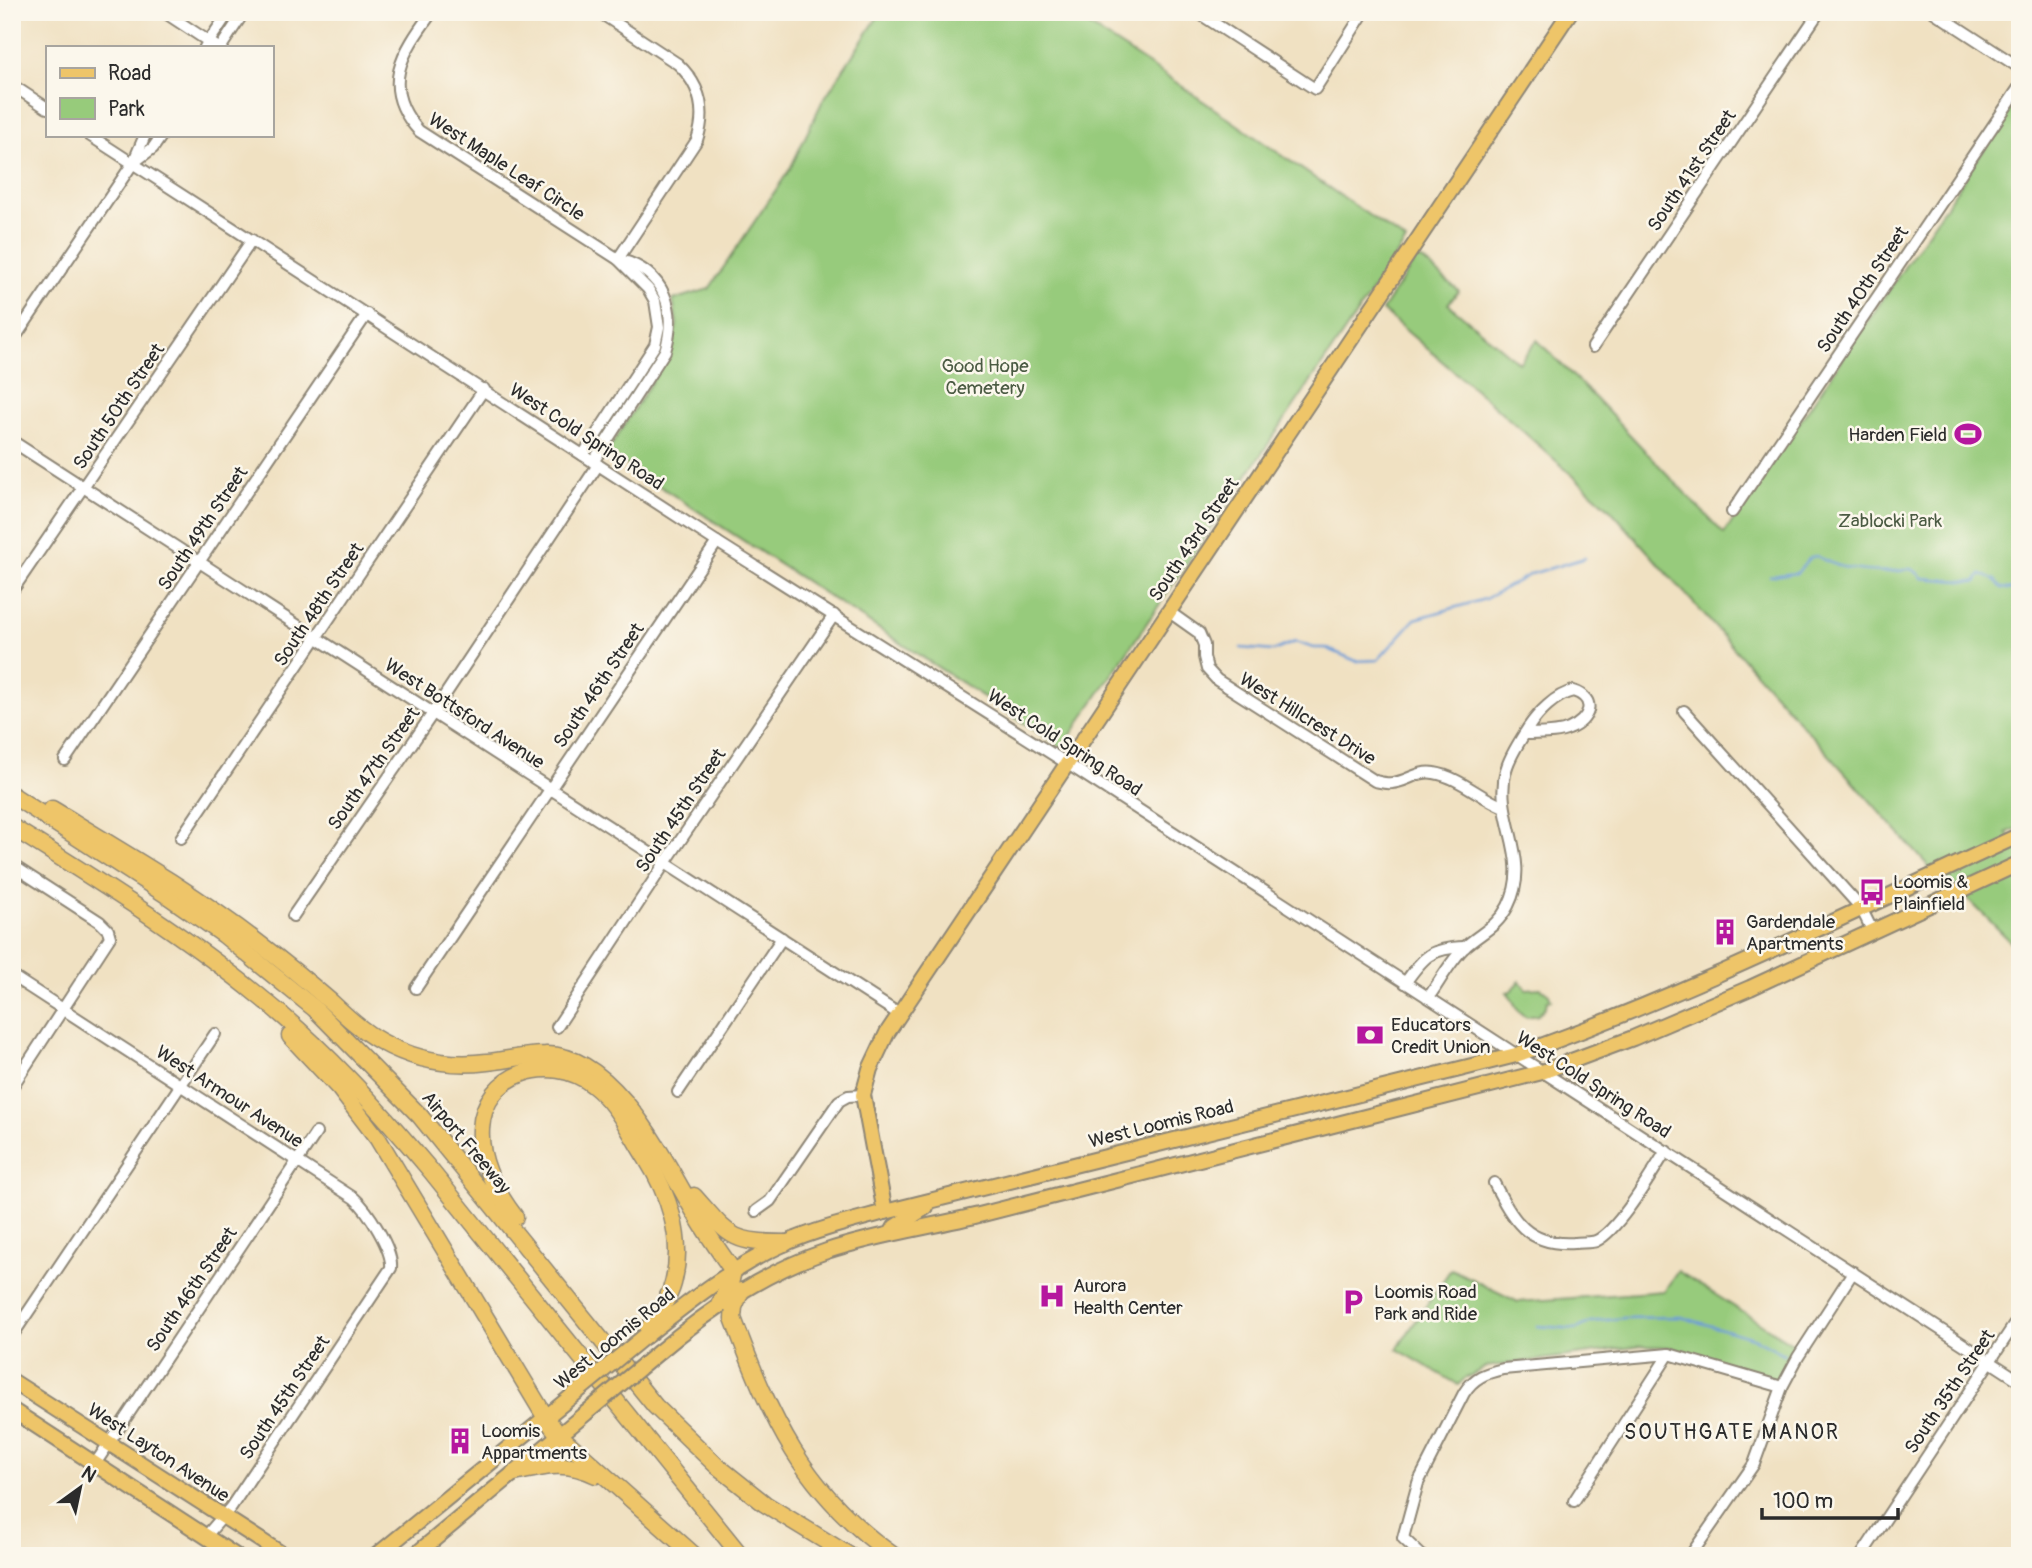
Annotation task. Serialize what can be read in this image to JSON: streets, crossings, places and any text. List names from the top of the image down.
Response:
{
  "streets": {
    "highway": ["Airport Freeway"],
    "main road": ["South 43rd Street", "West Loomis Road", "West Layton Avenue"],
    "street": [
      "West Maple Leaf Circle",
      "South 41st Street",
      "South 40th Street",
      "South 50th Street",
      "West Cold Spring Road",
      "South 49th Street",
      "South 48th Street",
      "South 46th Street",
      "West Bottsford Avenue",
      "West Hillcrest Drive",
      "South 47th Street",
      "South 45th Street",
      "West Armour Avenue",
      "South 35th Street"
    ]
  },
  "crossings": [
    ["West Maple Leaf Circle", "West Cold Spring Road"],
    ["West Maple Leaf Circle", "South 47th Street"],
    ["South 50th Street", "West Cold Spring Road"],
    ["South 50th Street", "West Bottsford Avenue"],
    ["West Cold Spring Road", "South 49th Street"],
    ["West Cold Spring Road", "South 43rd Street"],
    ["West Cold Spring Road", "South 48th Street"],
    ["West Cold Spring Road", "South 46th Street"],
    ["West Cold Spring Road", "South 47th Street"],
    ["West Cold Spring Road", "South 45th Street"],
    ["West Cold Spring Road", "West Loomis Road"],
    ["West Cold Spring Road", "South 35th Street"],
    ["South 49th Street", "West Bottsford Avenue"],
    ["South 43rd Street", "West Bottsford Avenue"],
    ["South 43rd Street", "West Hillcrest Drive"],
    ["South 43rd Street", "West Loomis Road"],
    ["South 48th Street", "West Bottsford Avenue"],
    ["South 46th Street", "West Bottsford Avenue"],
    ["South 46th Street", "West Armour Avenue"],
    ["South 46th Street", "West Layton Avenue"],
    ["West Bottsford Avenue", "South 47th Street"],
    ["West Bottsford Avenue", "South 45th Street"],
    ["South 45th Street", "West Armour Avenue"],
    ["South 45th Street", "West Layton Avenue"]
  ],
  "districts": ["SOUTHGATE MANOR"],
  "parks": ["Good Hope Cemetery", "Zablocki Park"],
  "places": {
    "sports": ["Harden Field"],
    "bus stop": ["Loomis & Plainfield"],
    "building": ["Gardendale Apartments", "Loomis Appartments"],
    "bank": ["Educators Credit Union"],
    "hospital": ["Aurora Health Center"],
    "parking": ["Loomis Road Park and Ride"]
  },
  "legend": ["Road", "Park"],
  "scale_bar": "100 m",
  "north": "top right"
}
